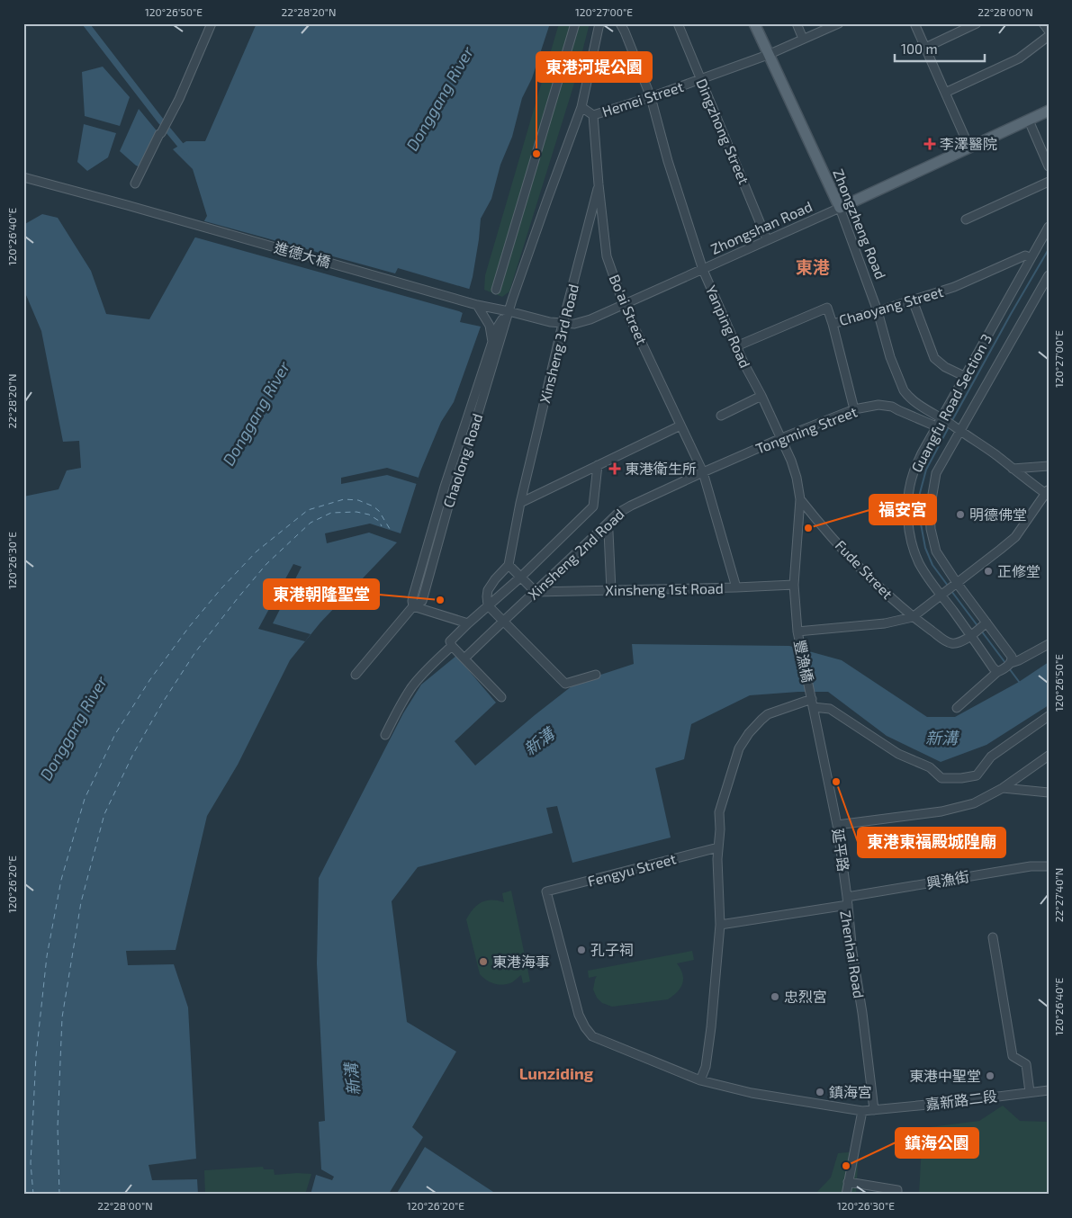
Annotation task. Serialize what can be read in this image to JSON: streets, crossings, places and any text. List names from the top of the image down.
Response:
{
  "streets": {
    "main road": ["Zhongzheng Road", "Zhongshan Road"],
    "street": [
      "Hemei Street",
      "Dingzhong Street",
      "進德大橋",
      "Chaoyang Street",
      "Bo'ai Street",
      "Yanping Road",
      "Xinsheng 3rd Road",
      "Guangfu Road Section 3",
      "Tongming Street",
      "Chaolong Road",
      "Xinsheng 2nd Road",
      "Fude Street",
      "Xinsheng 1st Road",
      "豐漁橋",
      "延平路",
      "Fengyu Street",
      "興漁街",
      "Zhenhai Road",
      "嘉新路二段"
    ]
  },
  "crossings": [
    ["Hemei Street", "Dingzhong Street"],
    ["Hemei Street", "Zhongzheng Road"],
    ["Hemei Street", "Bo'ai Street"],
    ["Hemei Street", "Yanping Road"],
    ["Dingzhong Street", "Zhongshan Road"],
    ["Zhongzheng Road", "Zhongshan Road"],
    ["Zhongzheng Road", "Chaoyang Street"],
    ["Zhongzheng Road", "Guangfu Road Section 3"],
    ["Zhongzheng Road", "Fude Street"],
    ["Zhongshan Road", "進德大橋"],
    ["Zhongshan Road", "Bo'ai Street"],
    ["Zhongshan Road", "Yanping Road"],
    ["Zhongshan Road", "Xinsheng 3rd Road"],
    ["Zhongshan Road", "Chaolong Road"],
    ["Chaoyang Street", "Yanping Road"],
    ["Chaoyang Street", "Guangfu Road Section 3"],
    ["Bo'ai Street", "Xinsheng 3rd Road"],
    ["Bo'ai Street", "Tongming Street"],
    ["Bo'ai Street", "Xinsheng 2nd Road"],
    ["Bo'ai Street", "Xinsheng 1st Road"],
    ["Yanping Road", "Tongming Street"],
    ["Yanping Road", "Fude Street"],
    ["Yanping Road", "Xinsheng 1st Road"],
    ["Yanping Road", "豐漁橋"],
    ["Guangfu Road Section 3", "Tongming Street"],
    ["Guangfu Road Section 3", "Fude Street"],
    ["Tongming Street", "Xinsheng 2nd Road"],
    ["Xinsheng 2nd Road", "Xinsheng 1st Road"],
    ["Fude Street", "豐漁橋"],
    ["豐漁橋", "延平路"],
    ["延平路", "興漁街"],
    ["延平路", "Zhenhai Road"],
    ["興漁街", "Zhenhai Road"],
    ["Zhenhai Road", "嘉新路二段"]
  ],
  "districts": ["東港", "Lunziding"],
  "water": ["Donggang River", "新溝"],
  "places": {
    "health": ["李澤醫院", "東港衛生所"],
    "other": [
      "東港河堤公園",
      "明德佛堂",
      "福安宮",
      "正修堂",
      "東港朝隆聖堂",
      "東港東福殿城隍廟",
      "孔子祠",
      "東港海事",
      "忠烈宮",
      "東港中聖堂",
      "鎮海宮",
      "鎮海公園"
    ]
  },
  "scale_bar": "100 m",
  "coordinates": [
    "120°26'50\"E",
    "22°28'20\"N",
    "120°27'00\"E",
    "22°28'00\"N",
    "120°26'40\"E",
    "120°26'30\"E",
    "120°26'20\"E",
    "22°27'40\"N"
  ]
}
